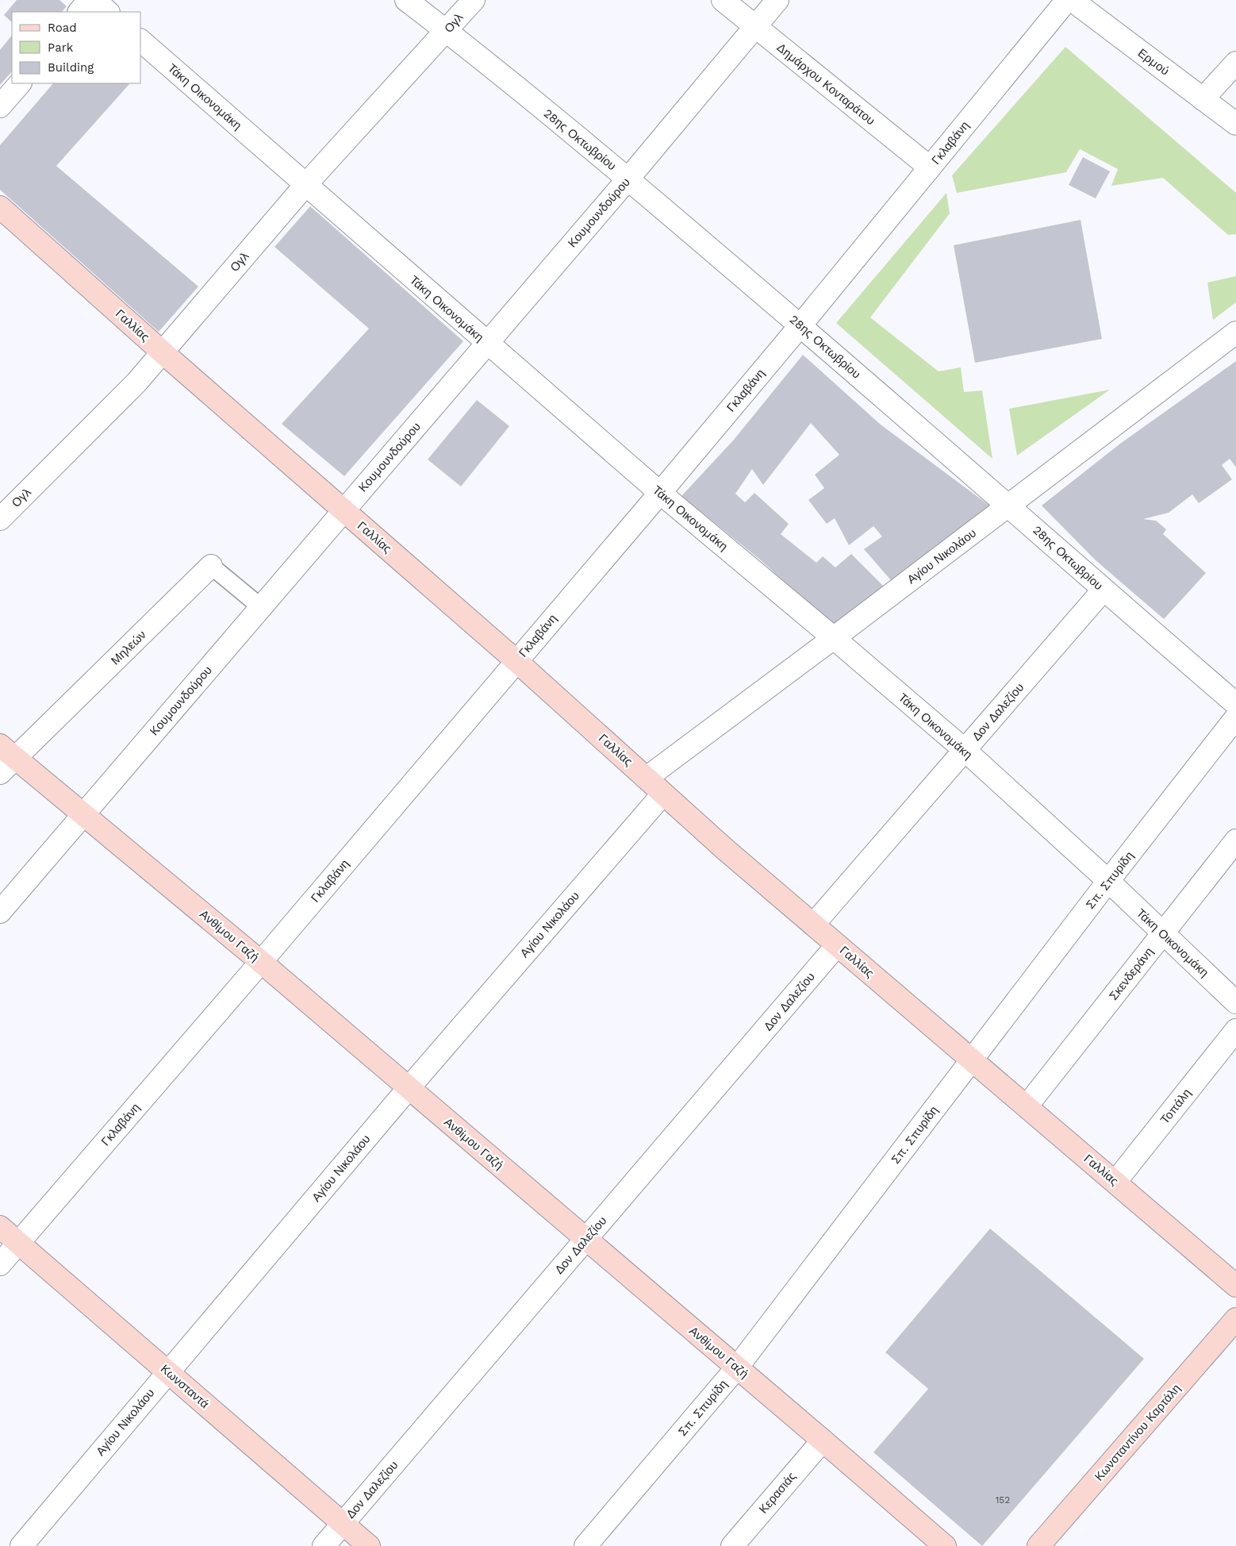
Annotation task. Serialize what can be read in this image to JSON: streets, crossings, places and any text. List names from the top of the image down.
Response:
{
  "streets": {
    "street": [
      "Ογλ",
      "Ερμού",
      "Δημάρχου Κονταράτου",
      "Τάκη Οικονομάκη",
      "28ης Οκτωβρίου",
      "Γκλαβάνη",
      "Κουμουνδούρου",
      "Γαλλίας",
      "Αγίου Νικολάου",
      "Μηλεών",
      "Δον Δαλεζίου",
      "Σπ. Σπυρίδη",
      "Ανθίμου Γαζή",
      "Σκενδεράνη",
      "Τοπάλη",
      "Κωνσταντά",
      "Κωνσταντίνου Καρτάλη",
      "Κερασιάς"
    ]
  },
  "crossings": [
    ["Ογλ", "Τάκη Οικονομάκη"],
    ["Ογλ", "28ης Οκτωβρίου"],
    ["Ογλ", "Γαλλίας"],
    ["Δημάρχου Κονταράτου", "Γκλαβάνη"],
    ["Δημάρχου Κονταράτου", "Κουμουνδούρου"],
    ["Τάκη Οικονομάκη", "Γκλαβάνη"],
    ["Τάκη Οικονομάκη", "Κουμουνδούρου"],
    ["Τάκη Οικονομάκη", "Αγίου Νικολάου"],
    ["Τάκη Οικονομάκη", "Δον Δαλεζίου"],
    ["Τάκη Οικονομάκη", "Σπ. Σπυρίδη"],
    ["Τάκη Οικονομάκη", "Σκενδεράνη"],
    ["28ης Οκτωβρίου", "Γκλαβάνη"],
    ["28ης Οκτωβρίου", "Κουμουνδούρου"],
    ["28ης Οκτωβρίου", "Αγίου Νικολάου"],
    ["28ης Οκτωβρίου", "Δον Δαλεζίου"],
    ["Γκλαβάνη", "Γαλλίας"],
    ["Γκλαβάνη", "Ανθίμου Γαζή"],
    ["Γκλαβάνη", "Κωνσταντά"],
    ["Κουμουνδούρου", "Γαλλίας"],
    ["Κουμουνδούρου", "Μηλεών"],
    ["Κουμουνδούρου", "Ανθίμου Γαζή"],
    ["Γαλλίας", "Αγίου Νικολάου"],
    ["Γαλλίας", "Δον Δαλεζίου"],
    ["Γαλλίας", "Σπ. Σπυρίδη"],
    ["Γαλλίας", "Σκενδεράνη"],
    ["Γαλλίας", "Τοπάλη"],
    ["Αγίου Νικολάου", "Ανθίμου Γαζή"],
    ["Αγίου Νικολάου", "Κωνσταντά"],
    ["Μηλεών", "Ανθίμου Γαζή"],
    ["Δον Δαλεζίου", "Ανθίμου Γαζή"],
    ["Δον Δαλεζίου", "Κωνσταντά"],
    ["Σπ. Σπυρίδη", "Ανθίμου Γαζή"],
    ["Ανθίμου Γαζή", "Κερασιάς"]
  ],
  "house_numbers": ["152"],
  "legend": ["Road", "Park", "Building"]
}
